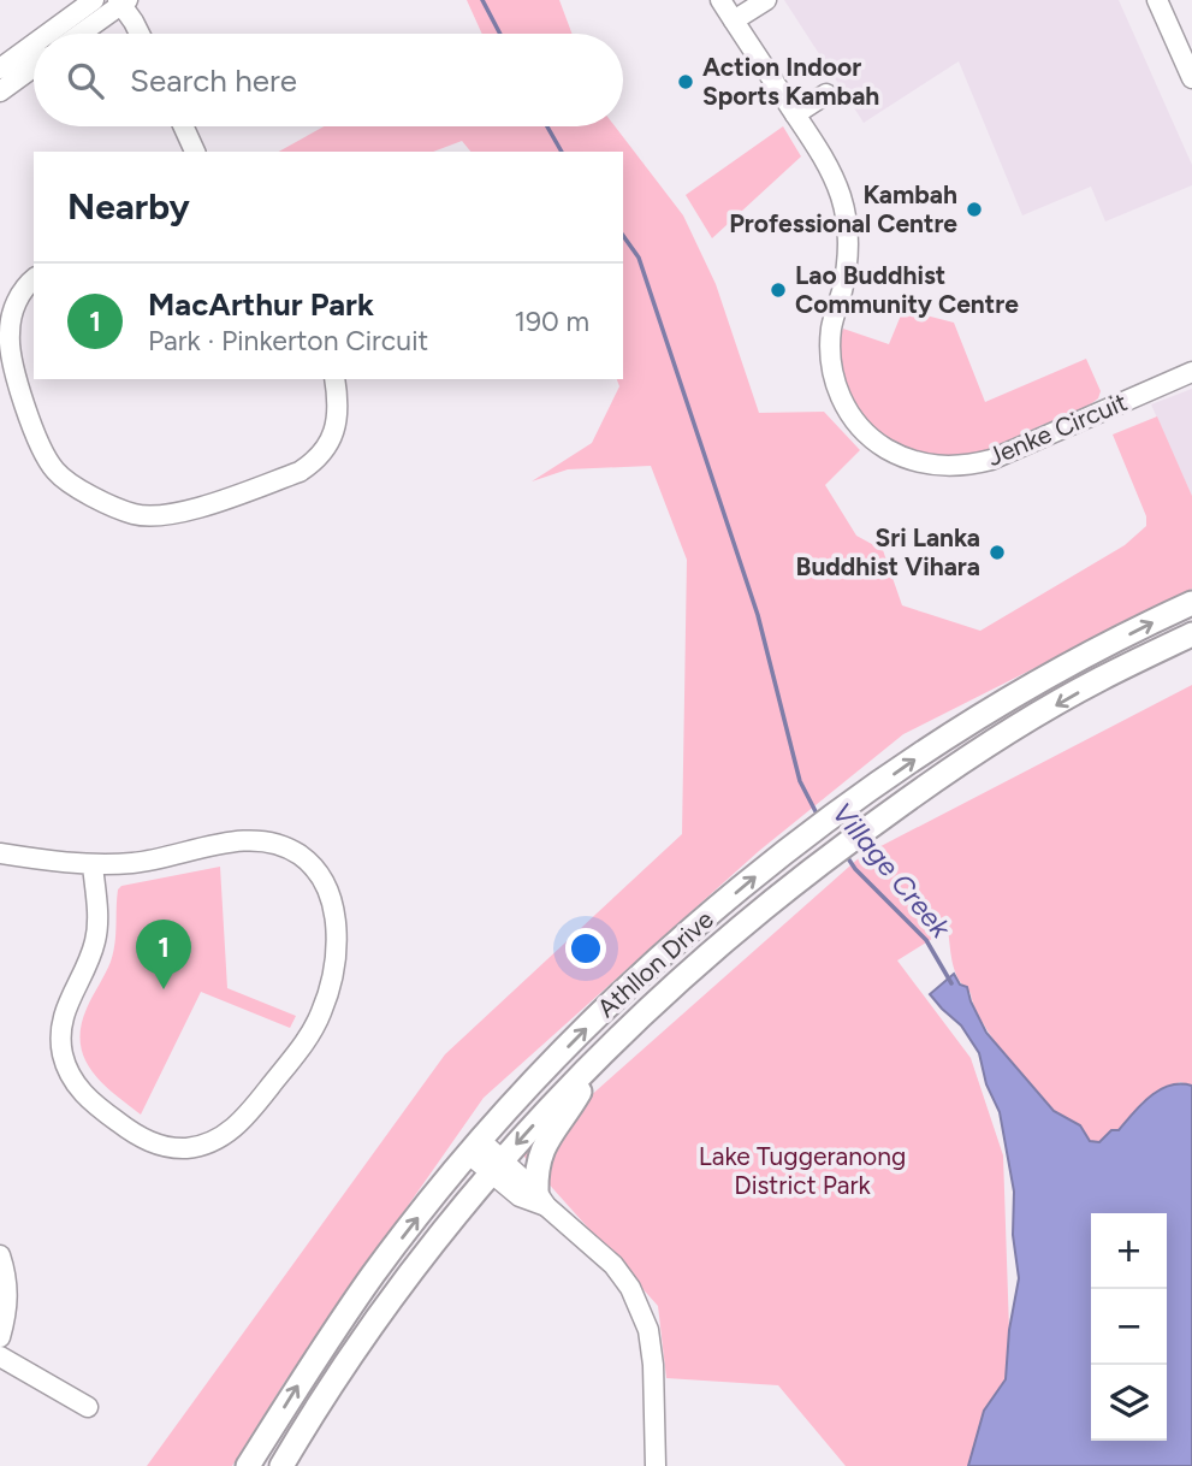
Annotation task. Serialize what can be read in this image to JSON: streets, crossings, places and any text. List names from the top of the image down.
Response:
{
  "streets": {
    "main road": ["Athllon Drive"],
    "street": ["Jenke Circuit"]
  },
  "water": ["Village Creek"],
  "parks": ["Lake Tuggeranong District Park"],
  "places": [
    "Action Indoor Sports Kambah",
    "Kambah Professional Centre",
    "Lao Buddhist Community Centre",
    "Sri Lanka Buddhist Vihara"
  ],
  "page": {
    "search": "Search here",
    "heading": "Nearby",
    "list": [
      {
        "mark": "1",
        "name": "MacArthur Park",
        "note": "Park · Pinkerton Circuit",
        "value": "190 m"
      }
    ],
    "pins": "1",
    "map_buttons": ["+", "−"]
  }
}
